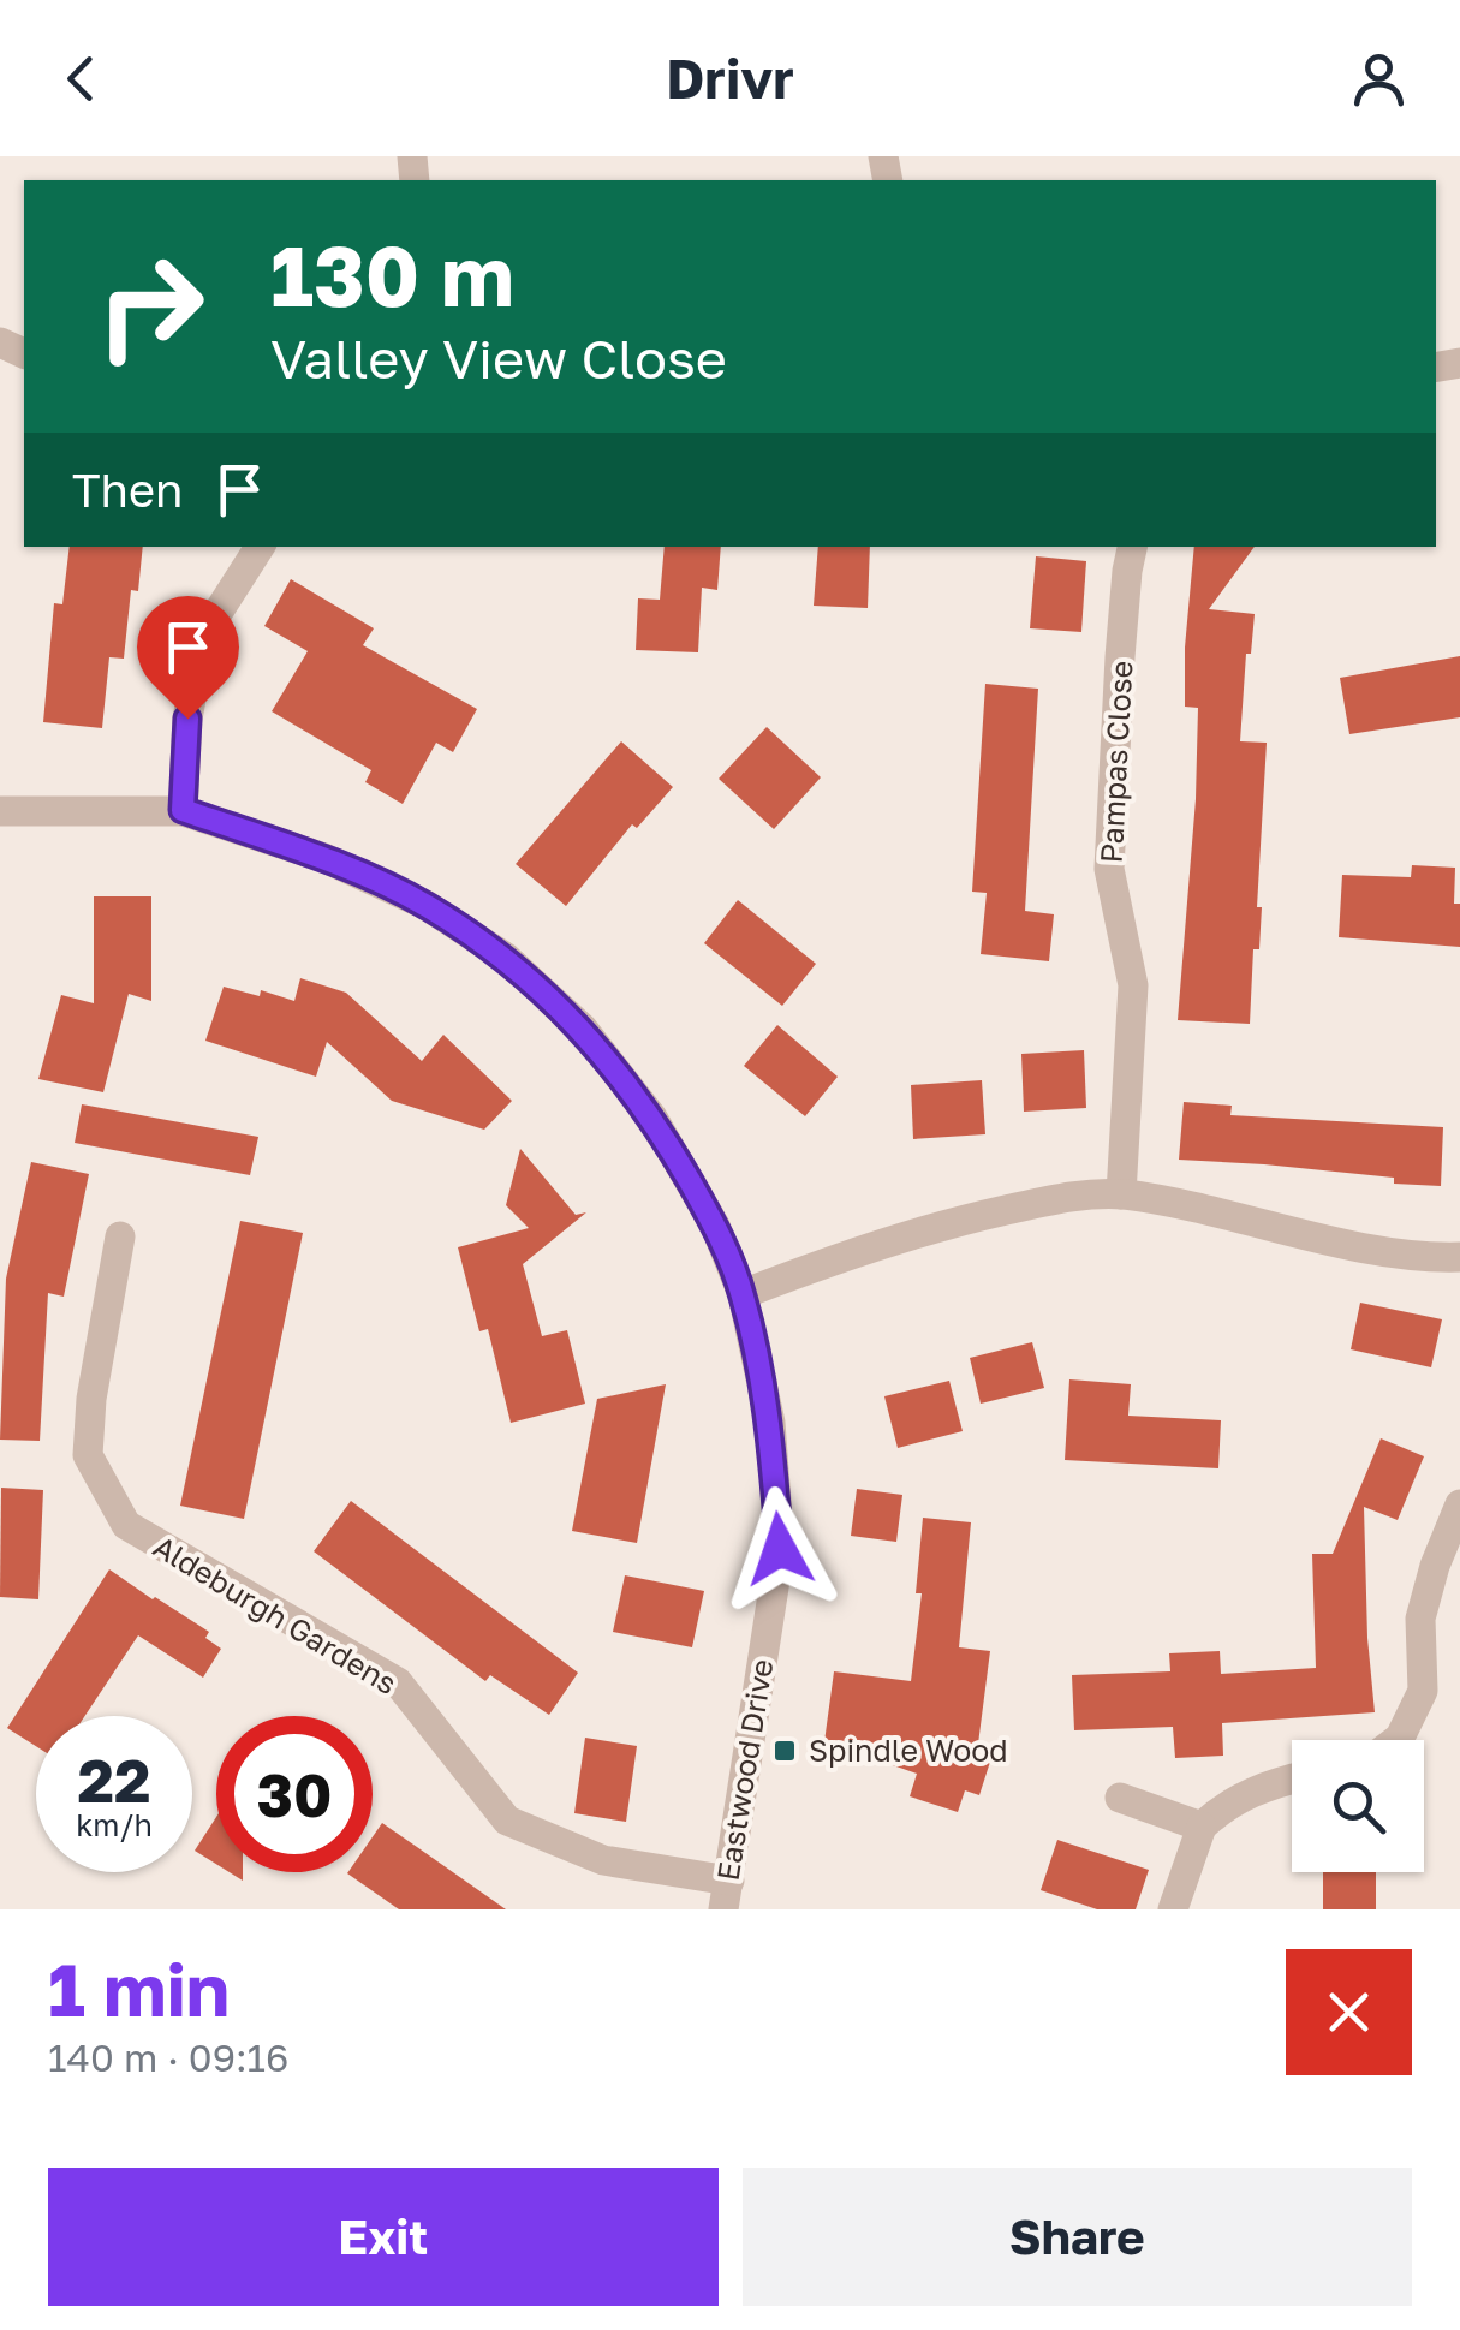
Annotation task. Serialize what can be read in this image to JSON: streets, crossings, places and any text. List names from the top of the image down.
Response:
{
  "streets": {
    "street": ["Pampas Close", "Aldeburgh Gardens", "Eastwood Drive"]
  },
  "crossings": [
    ["Aldeburgh Gardens", "Eastwood Drive"]
  ],
  "places": {
    "transit": ["Spindle Wood"]
  },
  "page": {
    "header": "Drivr",
    "turn": ["130 m", "Valley View Close"],
    "then": "Then",
    "speed": "22 km/h",
    "limit": "30",
    "heading": ["1 min", "140 m · 09:16"],
    "buttons": ["Exit", "Share"]
  }
}
